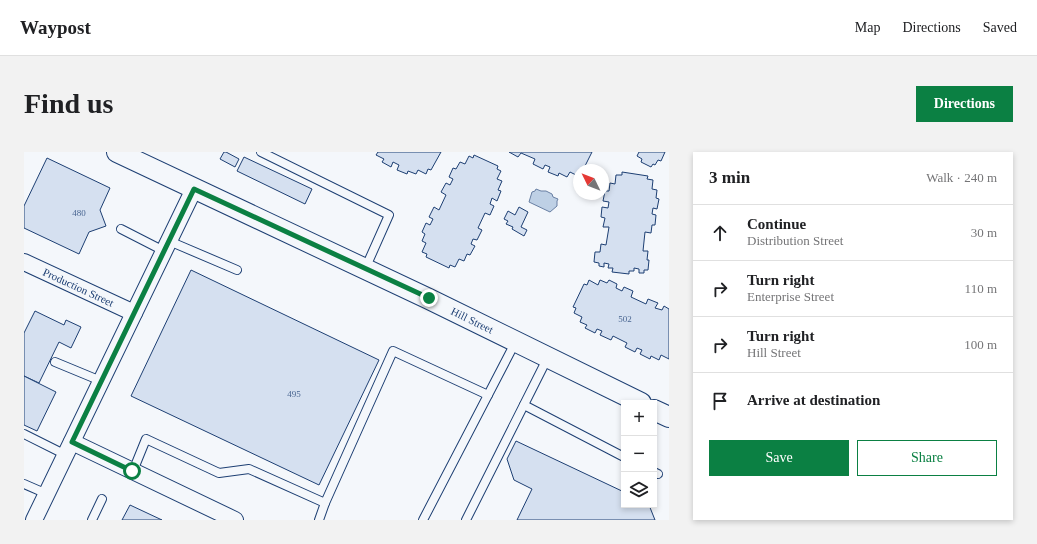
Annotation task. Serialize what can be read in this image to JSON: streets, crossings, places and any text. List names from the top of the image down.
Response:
{
  "streets": {
    "street": ["Production Street", "Hill Street"]
  },
  "house_numbers": ["480", "502", "495"],
  "north": "top left",
  "page": {
    "header": "Waypost",
    "nav": ["Map", "Directions", "Saved"],
    "buttons": [
      "Directions",
      ["Save", "Share"]
    ],
    "title": "Find us",
    "heading": ["3 min", "Walk · 240 m"],
    "list": [
      ["Continue", "Distribution Street", "30 m"],
      ["Turn right", "Enterprise Street", "110 m"],
      ["Turn right", "Hill Street", "100 m"],
      "Arrive at destination"
    ],
    "map_buttons": ["+", "−"]
  }
}
